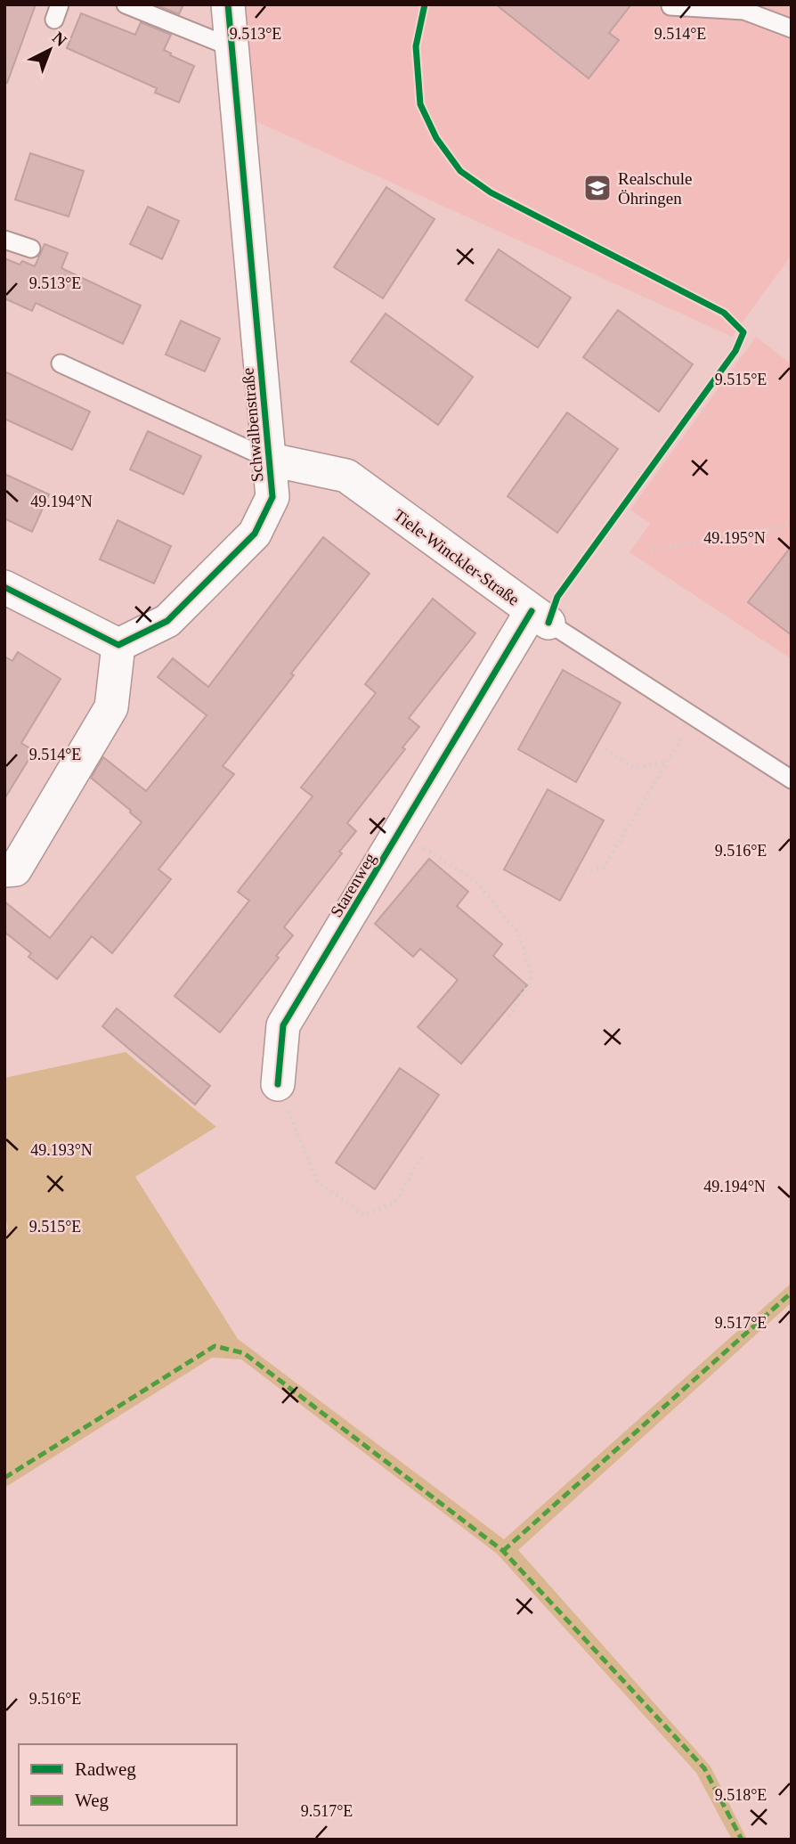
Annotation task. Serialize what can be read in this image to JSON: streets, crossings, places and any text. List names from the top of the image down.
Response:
{
  "streets": {
    "street": ["Schwalbenstraße", "Tiele-Winckler-Straße", "Starenweg"]
  },
  "crossings": [
    ["Schwalbenstraße", "Tiele-Winckler-Straße"],
    ["Tiele-Winckler-Straße", "Starenweg"]
  ],
  "places": {
    "school or university": ["Realschule Öhringen"]
  },
  "legend": ["Radweg", "Weg"],
  "north": "top right",
  "coordinates": [
    "9.513°E",
    "9.514°E",
    "9.515°E",
    "49.194°N",
    "49.195°N",
    "9.516°E",
    "49.193°N",
    "9.517°E",
    "9.518°E"
  ]
}
